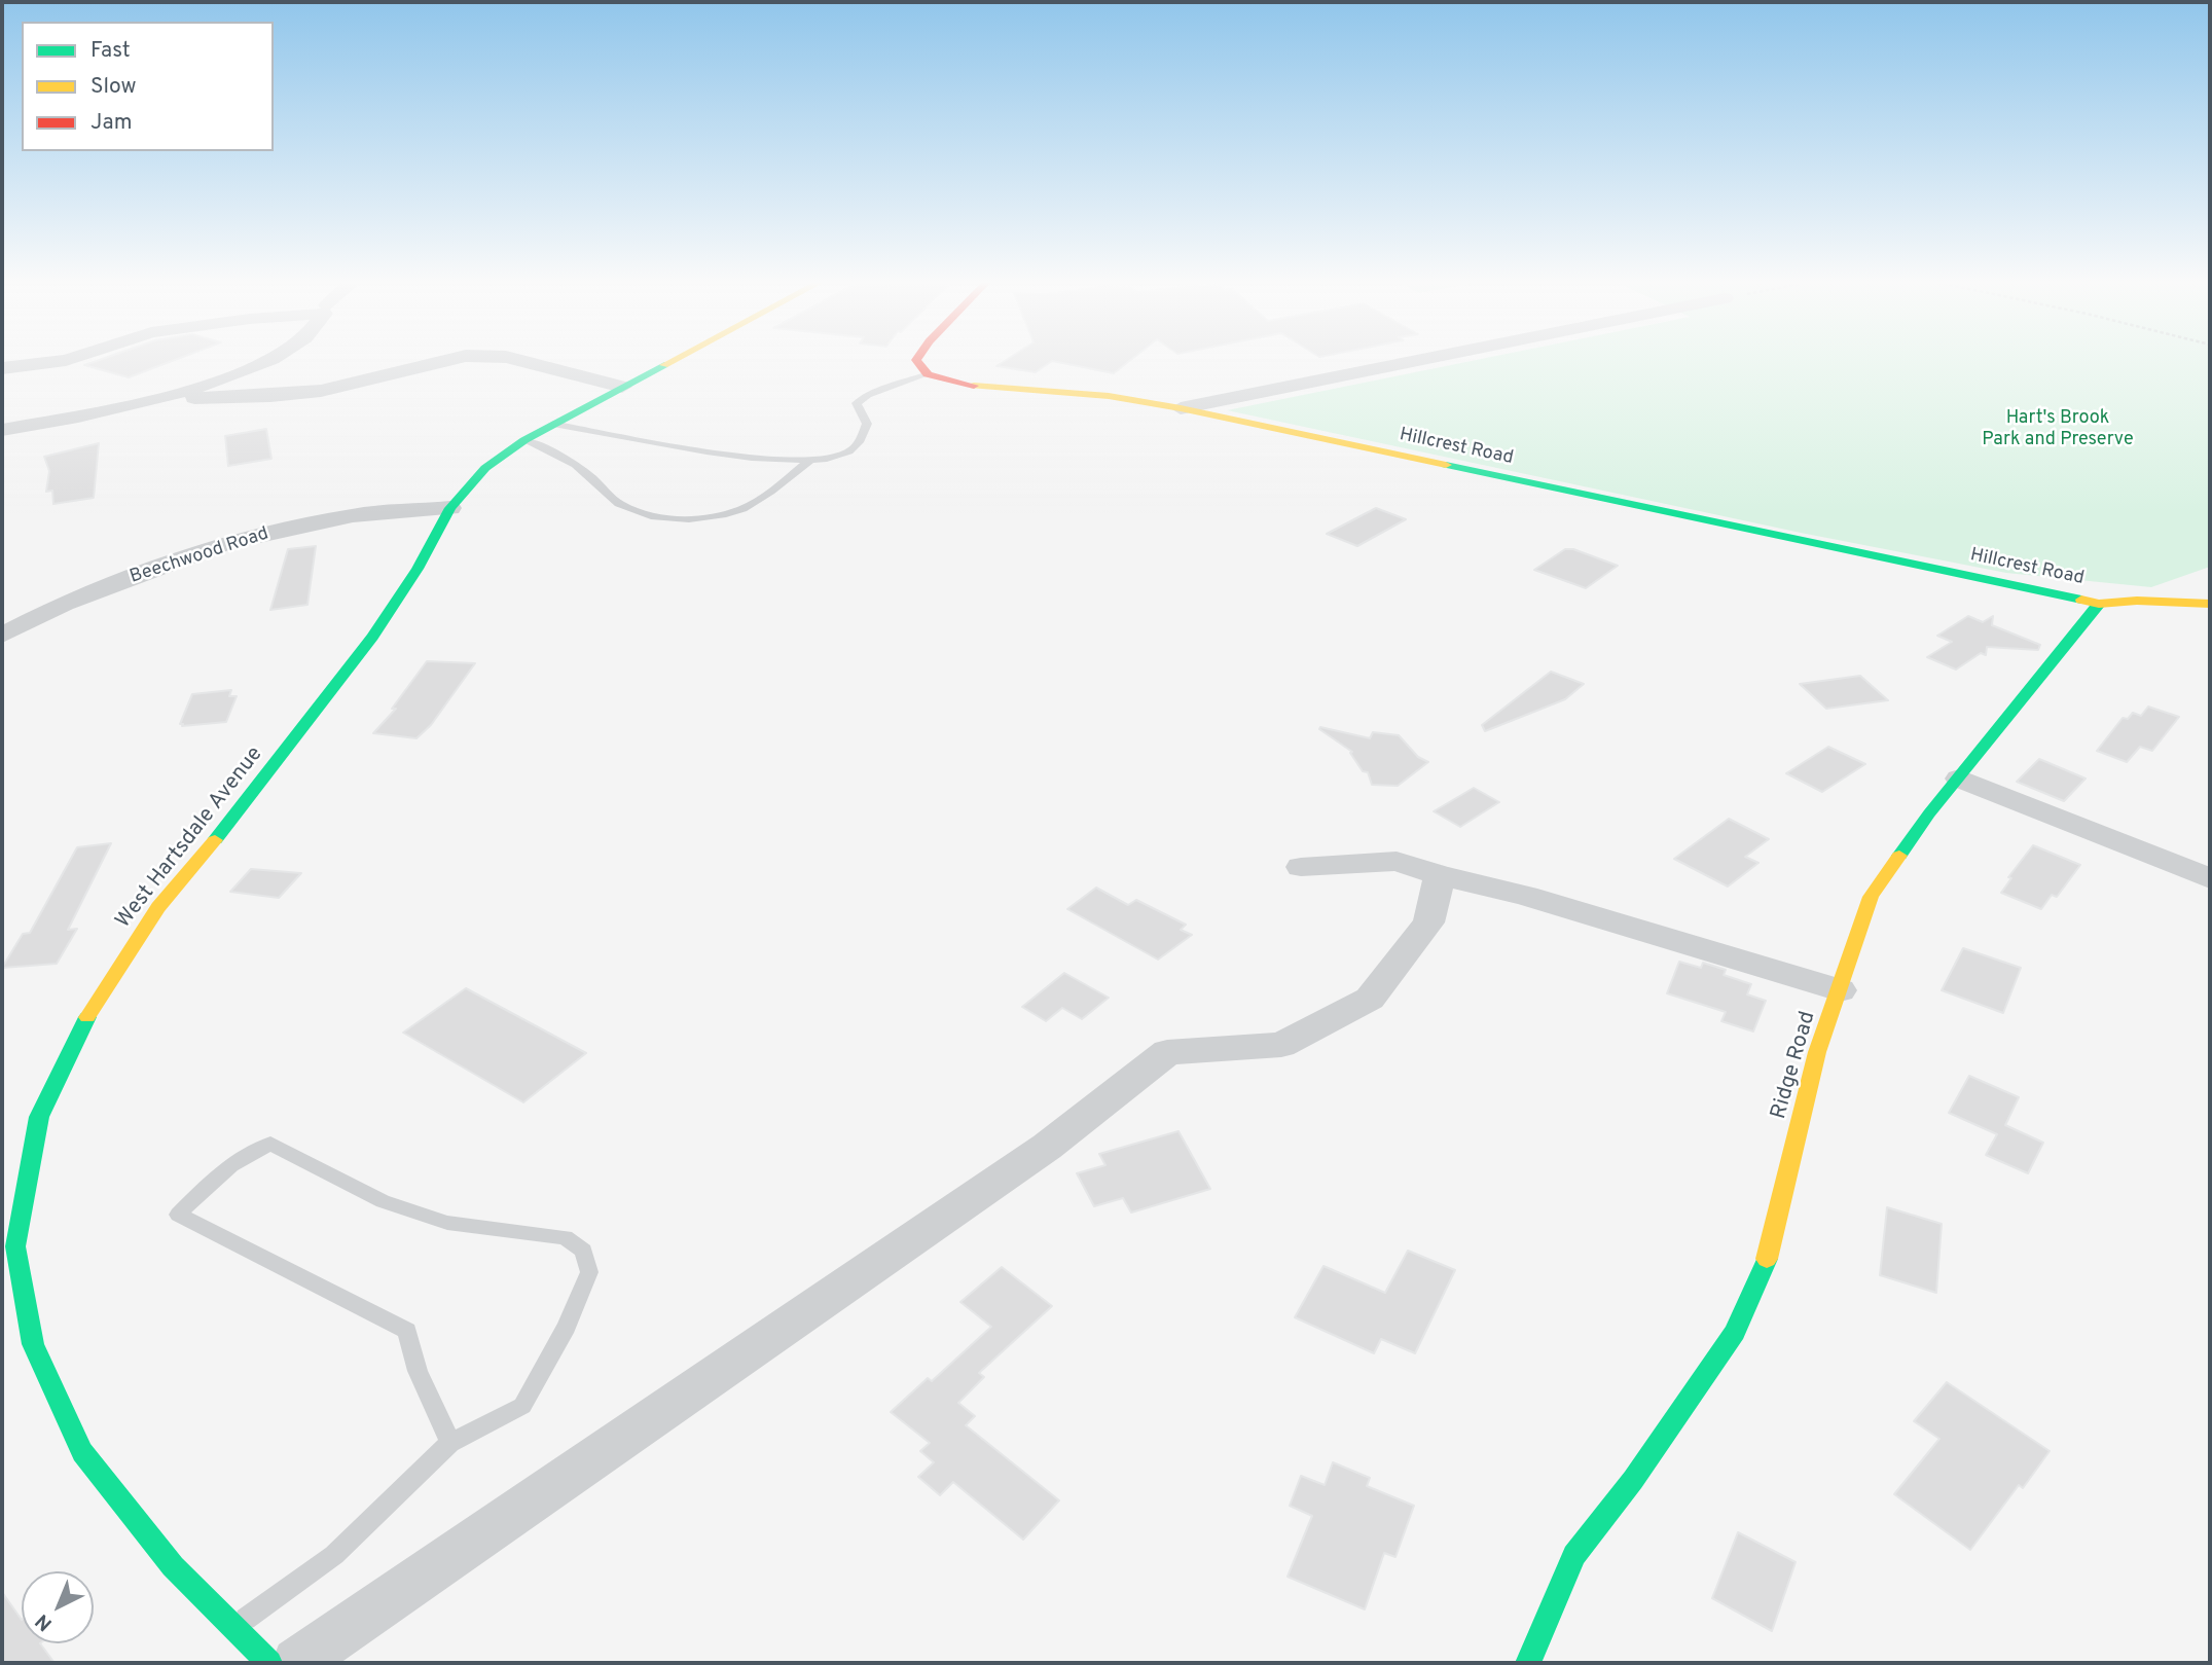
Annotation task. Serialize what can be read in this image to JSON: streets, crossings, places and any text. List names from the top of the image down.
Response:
{
  "streets": {
    "street": [
      "Hillcrest Road",
      "Beechwood Road",
      "West Hartsdale Avenue",
      "Ridge Road"
    ]
  },
  "crossings": [
    ["Hillcrest Road", "Ridge Road"],
    ["Beechwood Road", "West Hartsdale Avenue"]
  ],
  "parks": ["Hart's Brook Park and Preserve"],
  "legend": ["Fast", "Slow", "Jam"],
  "north": "bottom left"
}
